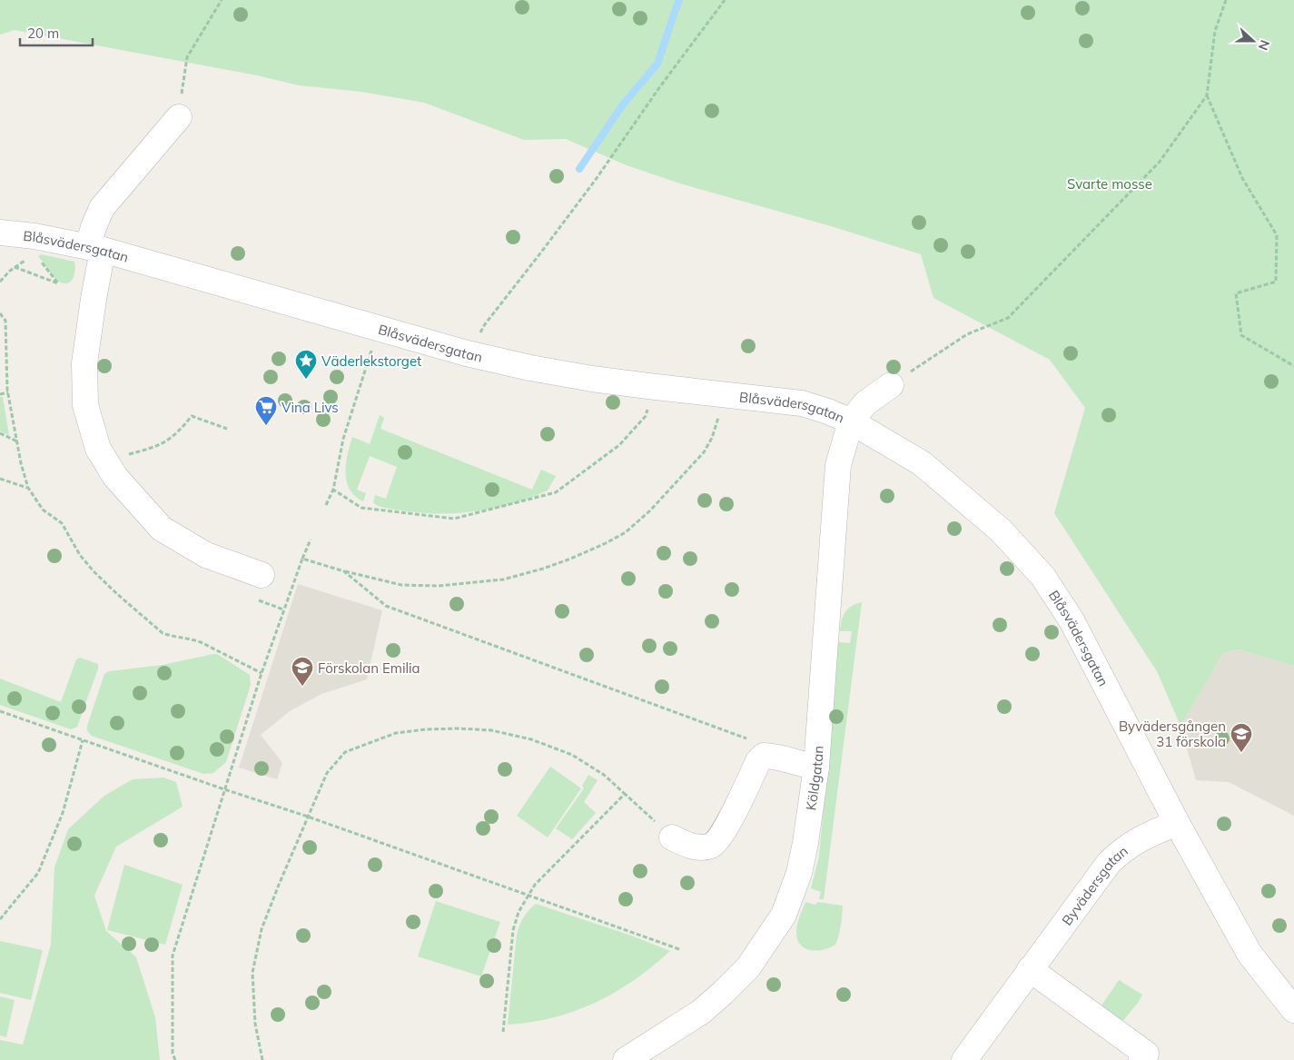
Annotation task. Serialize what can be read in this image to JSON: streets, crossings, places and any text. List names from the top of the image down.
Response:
{
  "streets": {
    "street": ["Blåsvädersgatan", "Köldgatan", "Byvädersgatan"]
  },
  "crossings": [
    ["Blåsvädersgatan", "Köldgatan"],
    ["Blåsvädersgatan", "Byvädersgatan"]
  ],
  "parks": ["Svarte mosse"],
  "places": {
    "place": ["Väderlekstorget"],
    "supermarket": ["Vina Livs"],
    "school or university": ["Förskolan Emilia", "Byvädersgången 31 förskola"]
  },
  "scale_bar": "20 m",
  "north": "right"
}
